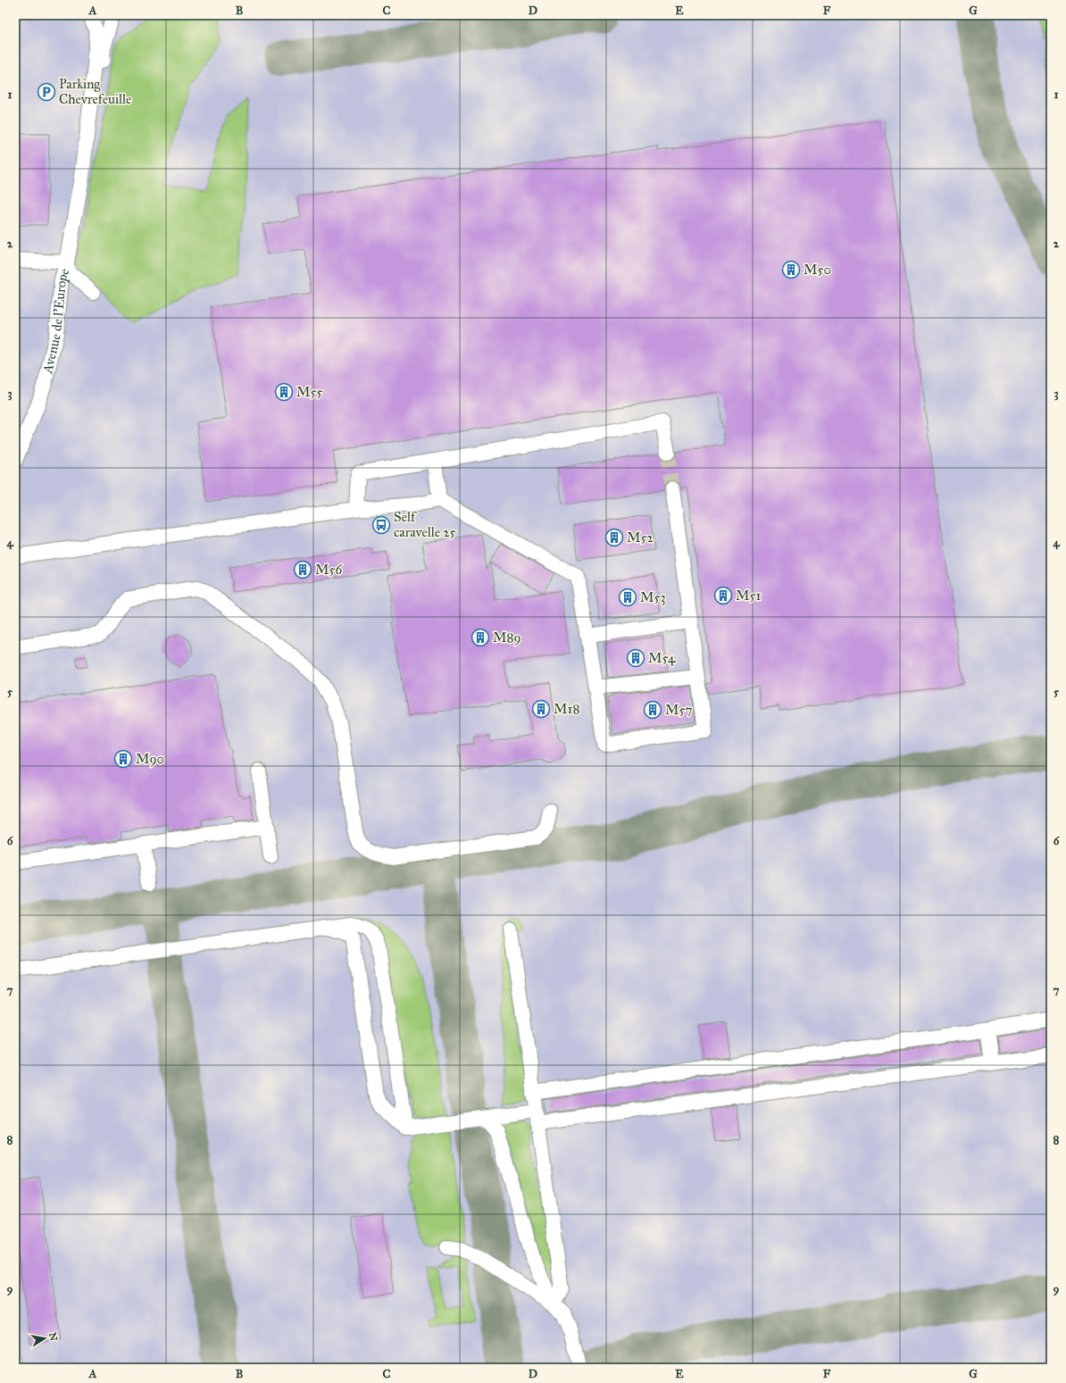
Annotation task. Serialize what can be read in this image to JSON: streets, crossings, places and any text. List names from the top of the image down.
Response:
{
  "streets": {
    "lane": ["Avenue de l'Europe"]
  },
  "places": {
    "parking": ["Parking Chevrefeuille"],
    "building": [
      "M50",
      "M55",
      "M52",
      "M56",
      "M51",
      "M53",
      "M89",
      "M54",
      "M18",
      "M57",
      "M90"
    ],
    "bus stop": ["Self caravelle 25"]
  },
  "north": "right",
  "grid": {
    "columns": [
      "A",
      "B",
      "C",
      "D",
      "E",
      "F",
      "G"
    ],
    "rows": [
      "1",
      "2",
      "3",
      "4",
      "5",
      "6",
      "7",
      "8",
      "9"
    ]
  }
}
